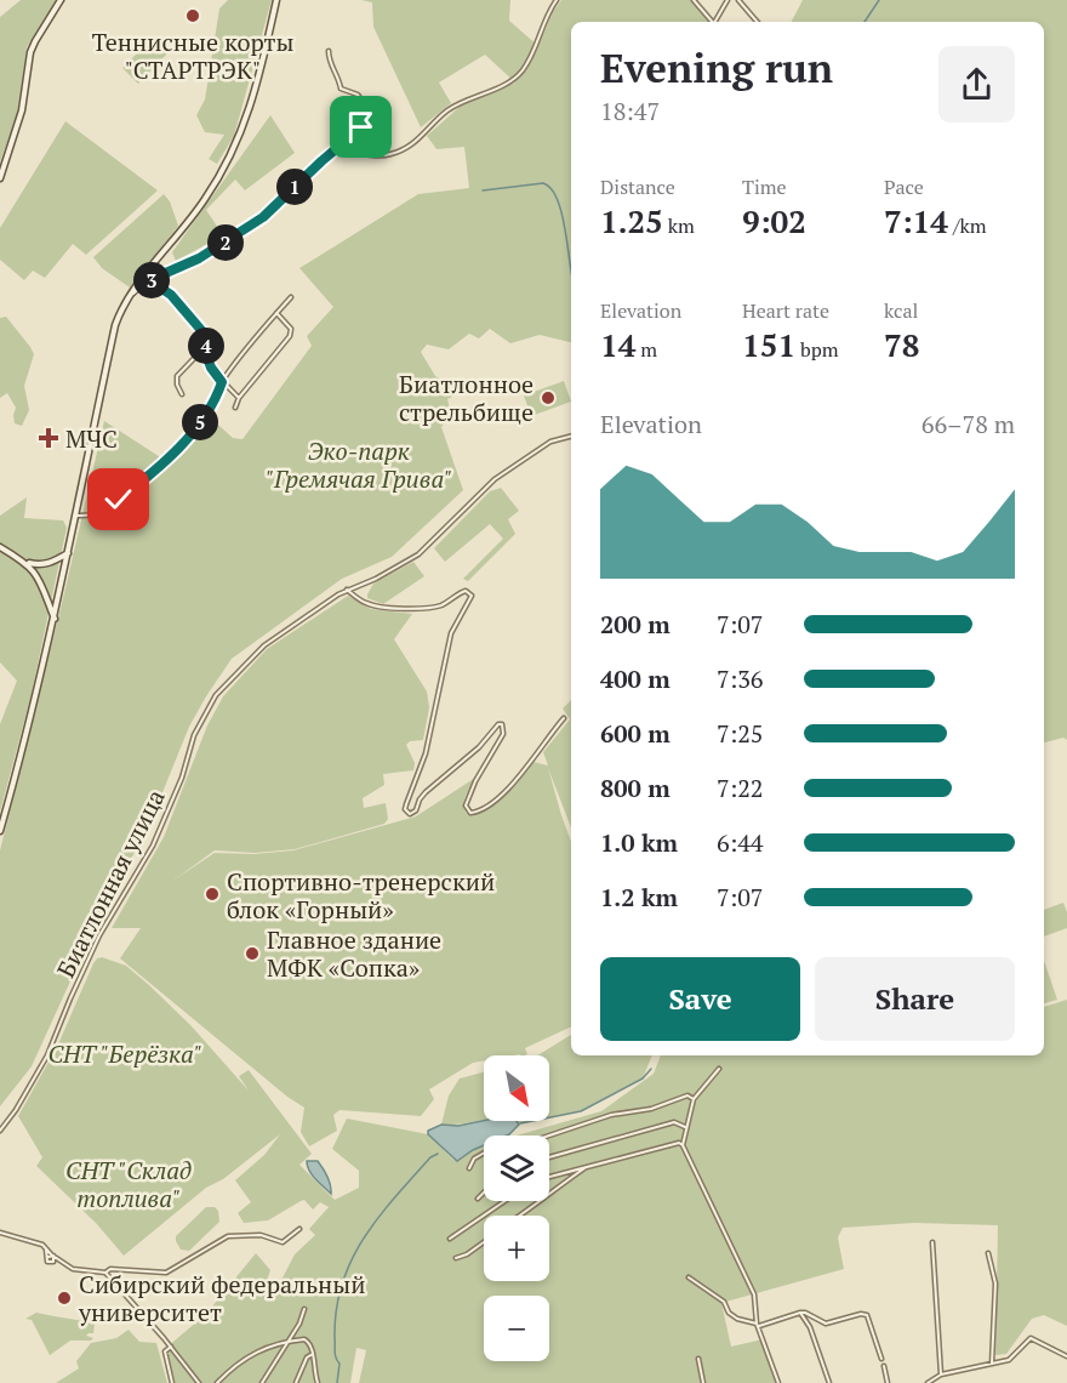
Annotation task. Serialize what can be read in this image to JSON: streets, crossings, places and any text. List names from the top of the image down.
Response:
{
  "streets": {
    "street": ["Биатлонная улица"]
  },
  "parks": ["Эко-парк \"Гремячая Грива\"", "СНТ \"Берёзка\"", "СНТ \"Склад топлива\""],
  "places": {
    "other": [
      "Теннисные корты \"СТАРТРЭК\"",
      "Биатлонное стрельбище",
      "Спортивно-тренерский блок «Горный»",
      "Главное здание МФК «Сопка»",
      "Сибирский федеральный университет"
    ],
    "health": ["МЧС"]
  },
  "north": "bottom right",
  "page": {
    "heading": ["Evening run", "18:47"],
    "stats": [
      ["Distance", "1.25 km"],
      ["Time", "9:02"],
      ["Pace", "7:14 /km"],
      ["Elevation", "14 m"],
      ["Heart rate", "151 bpm"],
      ["kcal", "78"]
    ],
    "pins": [
      "1",
      "2",
      "3",
      "4",
      "5"
    ],
    "chart": ["Elevation", "66–78 m"],
    "list": [
      {
        "name": "200 m",
        "note": "7:07"
      },
      {
        "name": "400 m",
        "note": "7:36"
      },
      {
        "name": "600 m",
        "note": "7:25"
      },
      {
        "name": "800 m",
        "note": "7:22"
      },
      {
        "name": "1.0 km",
        "note": "6:44"
      },
      {
        "name": "1.2 km",
        "note": "7:07"
      }
    ],
    "buttons": ["Save", "Share"],
    "map_buttons": ["+", "−"]
  }
}
